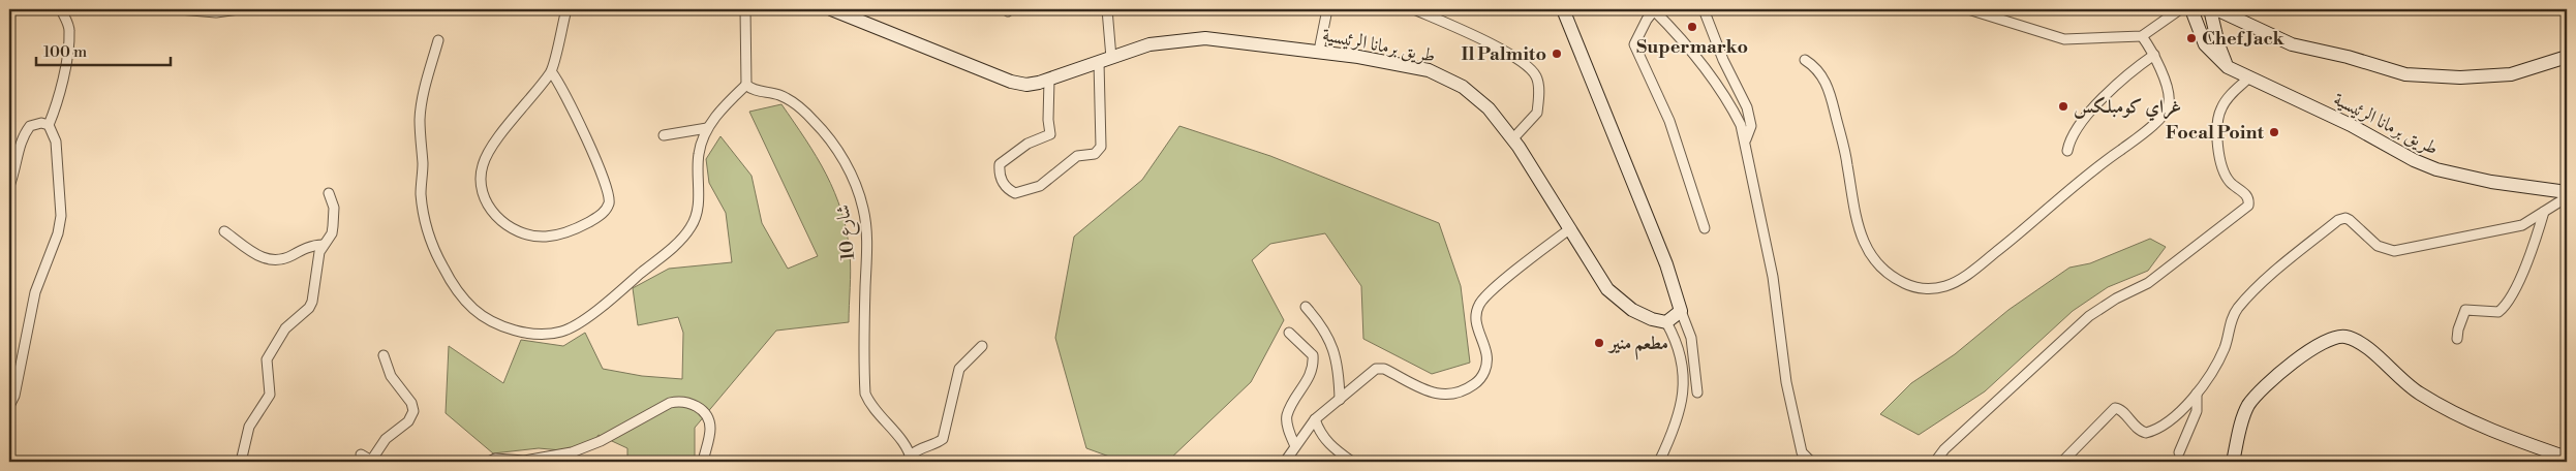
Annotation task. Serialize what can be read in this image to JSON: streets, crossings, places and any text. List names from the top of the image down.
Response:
{
  "streets": {
    "street": ["طريق برمانا الرئيسية", "شارع 10"]
  },
  "places": [
    "Supermarko",
    "Chef Jack",
    "Il Palmito",
    "غراي كومبلكس",
    "Focal Point",
    "مطعم منير"
  ],
  "scale_bar": "100 m"
}
